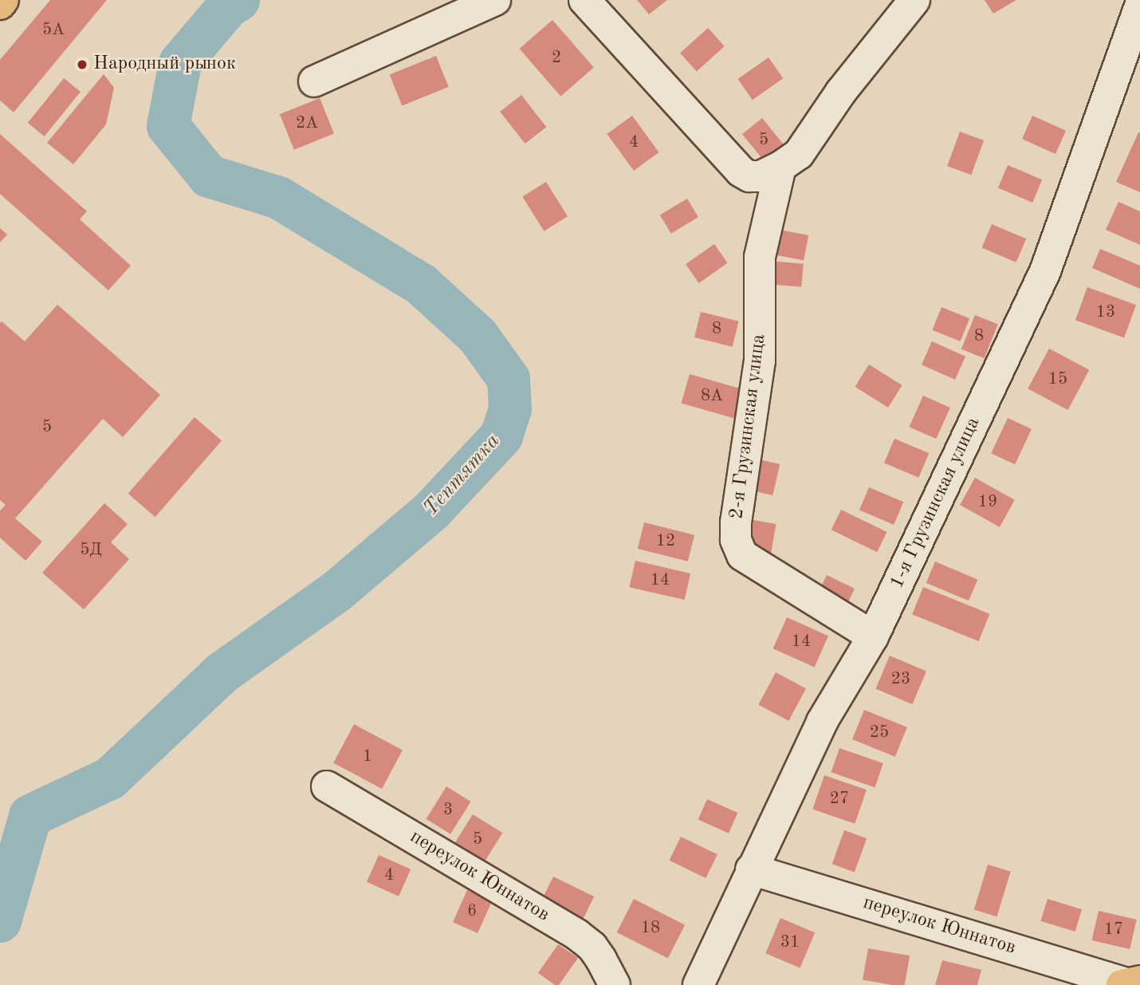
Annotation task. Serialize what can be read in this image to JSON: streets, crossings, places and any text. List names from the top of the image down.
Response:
{
  "streets": {
    "street": ["2-я Грузинская улица", "1-я Грузинская улица", "переулок Юннатов"]
  },
  "crossings": [
    ["2-я Грузинская улица", "1-я Грузинская улица"],
    ["1-я Грузинская улица", "переулок Юннатов"]
  ],
  "water": ["Тептятка"],
  "places": ["Народный рынок"],
  "house_numbers": [
    "5А",
    "2",
    "2А",
    "5",
    "4",
    "13",
    "8",
    "8",
    "15",
    "8А",
    "5",
    "19",
    "12",
    "5Д",
    "14",
    "14",
    "23",
    "25",
    "1",
    "27",
    "3",
    "5",
    "4",
    "6",
    "18",
    "17",
    "31"
  ]
}
